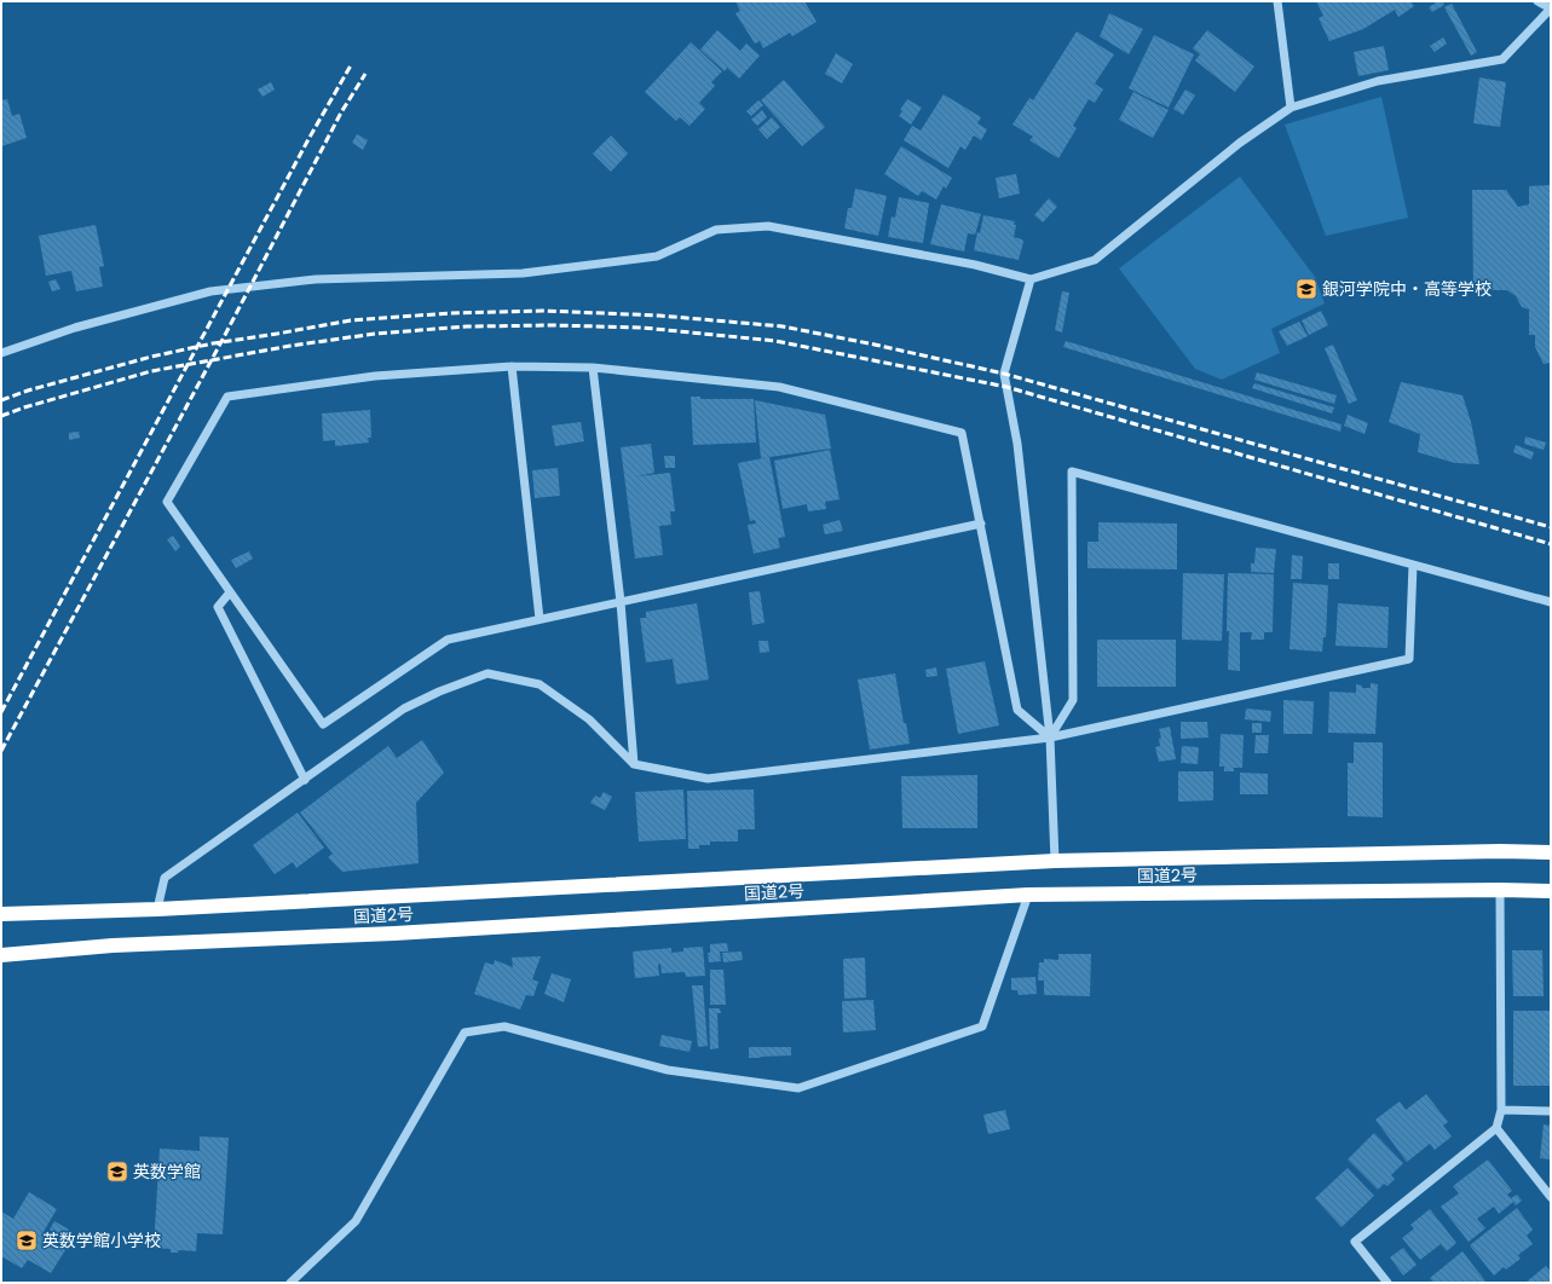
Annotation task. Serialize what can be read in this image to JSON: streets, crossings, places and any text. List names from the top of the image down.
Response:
{
  "streets": {
    "highway": ["国道2号"]
  },
  "places": {
    "school or university": ["銀河学院中・高等学校", "英数学館", "英数学館小学校"]
  }
}
